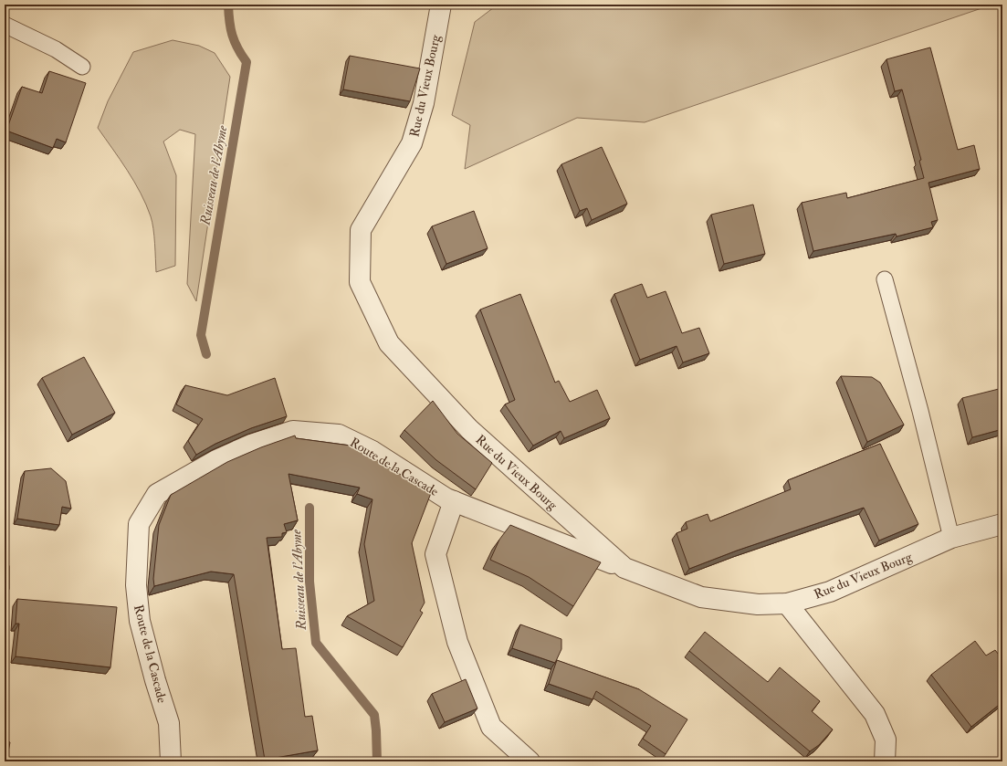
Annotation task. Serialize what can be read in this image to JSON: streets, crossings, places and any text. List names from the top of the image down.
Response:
{
  "streets": {
    "street": ["Rue du Vieux Bourg", "Route de la Cascade"]
  },
  "crossings": [
    ["Rue du Vieux Bourg", "Route de la Cascade"]
  ],
  "water": ["Ruisseau de l'Abyme"]
}
